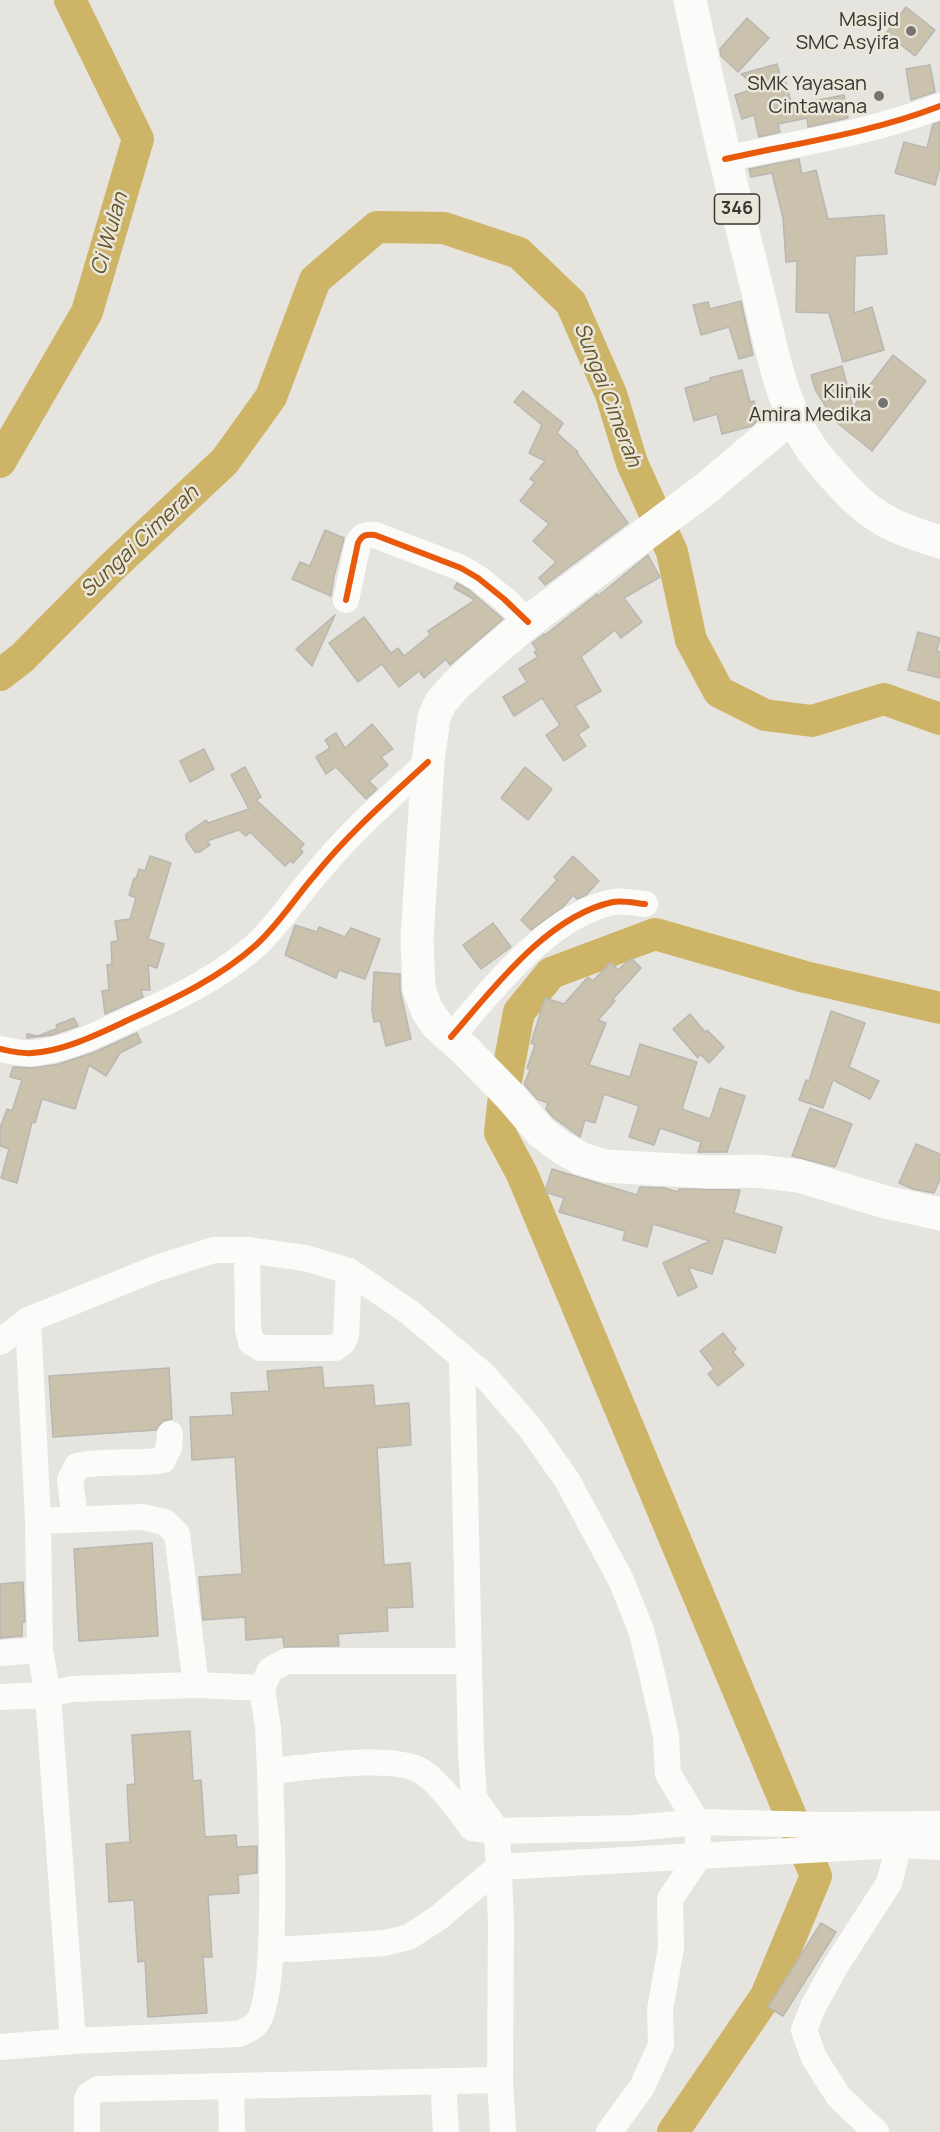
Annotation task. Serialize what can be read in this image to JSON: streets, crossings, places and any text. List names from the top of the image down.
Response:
{
  "streets": {
    "main road": ["346"]
  },
  "water": ["Ci Wulan", "Sungai Cimerah"],
  "places": ["Masjid SMC Asyifa", "SMK Yayasan Cintawana", "Klinik Amira Medika"]
}
